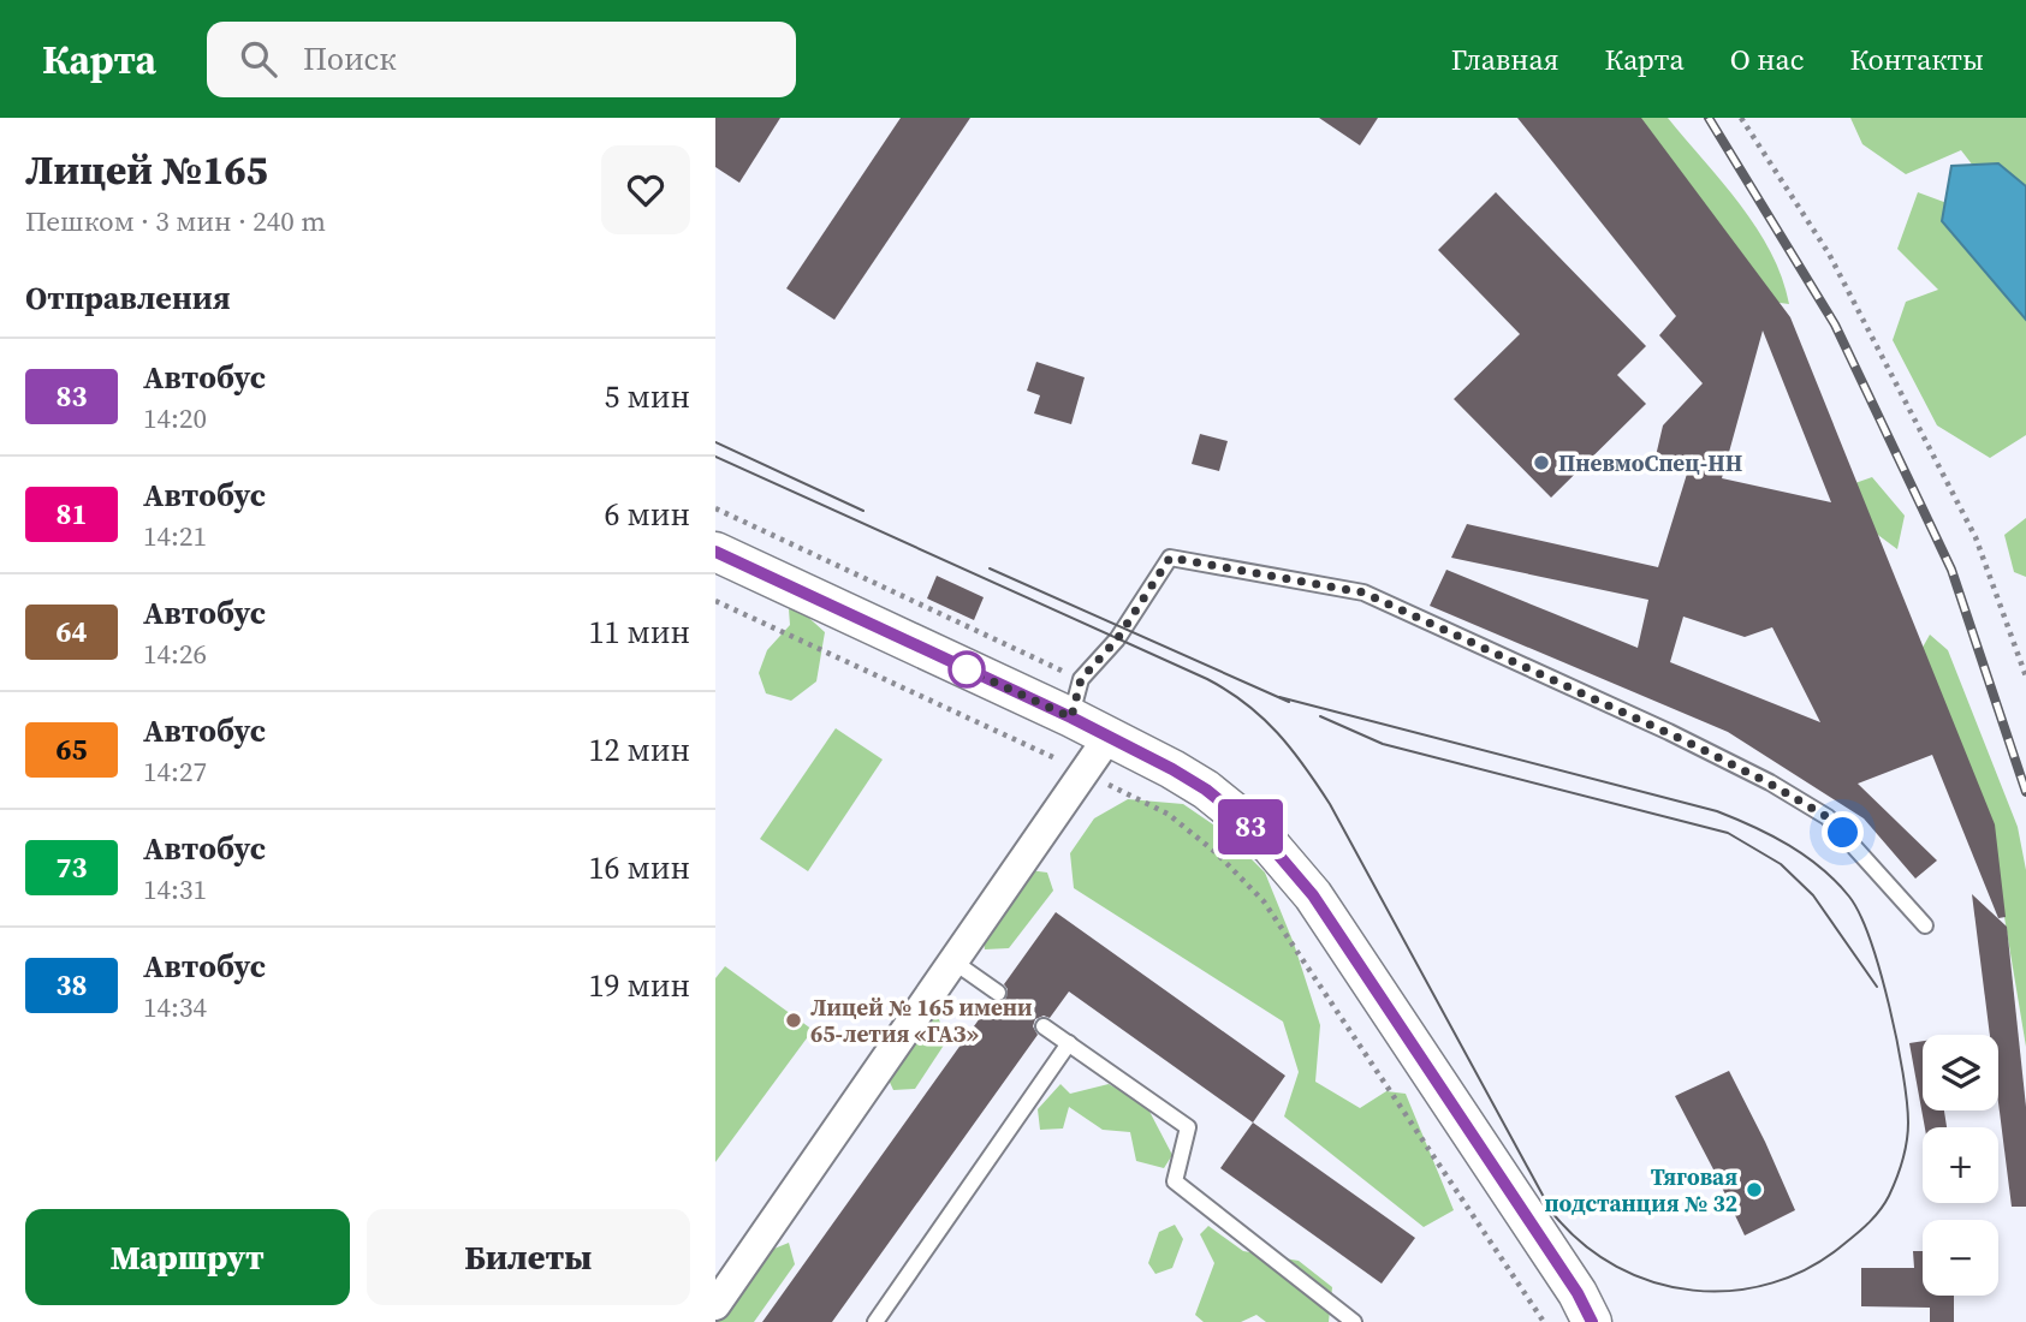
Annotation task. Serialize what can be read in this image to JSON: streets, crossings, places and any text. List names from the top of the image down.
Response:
{
  "places": ["ПневмоСпец-НН", "Лицей № 165 имени 65-летия «ГАЗ»", "Тяговая подстанция № 32"],
  "lines": ["bus line 83"],
  "page": {
    "header": "Карта",
    "search": "Поиск",
    "nav": [
      "Главная",
      "Карта",
      "О нас",
      "Контакты"
    ],
    "heading": [
      ["Лицей №165", "Пешком · 3 мин · 240 m"],
      "Отправления"
    ],
    "on_map": "83",
    "list": [
      {
        "mark": "83",
        "name": "Автобус",
        "note": "14:20",
        "value": "5 мин"
      },
      {
        "mark": "81",
        "name": "Автобус",
        "note": "14:21",
        "value": "6 мин"
      },
      {
        "mark": "64",
        "name": "Автобус",
        "note": "14:26",
        "value": "11 мин"
      },
      {
        "mark": "65",
        "name": "Автобус",
        "note": "14:27",
        "value": "12 мин"
      },
      {
        "mark": "73",
        "name": "Автобус",
        "note": "14:31",
        "value": "16 мин"
      },
      {
        "mark": "38",
        "name": "Автобус",
        "note": "14:34",
        "value": "19 мин"
      }
    ],
    "map_buttons": ["+", "−"],
    "buttons": ["Маршрут", "Билеты"]
  }
}
